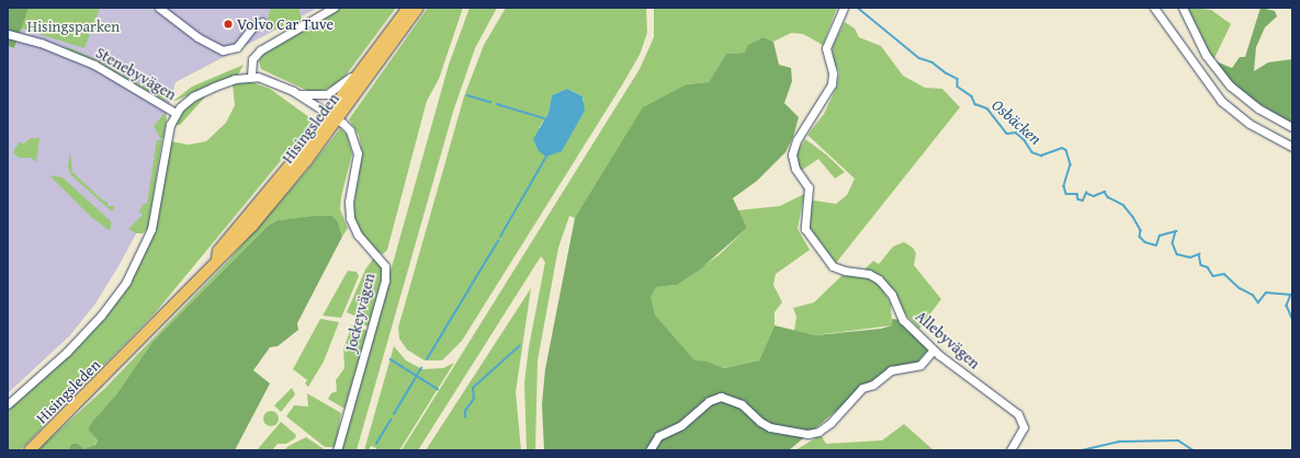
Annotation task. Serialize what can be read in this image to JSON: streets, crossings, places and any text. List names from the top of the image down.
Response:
{
  "streets": {
    "highway": ["Hisingsleden"],
    "street": ["Stenebyvägen", "Jockeyvägen", "Allebyvägen"]
  },
  "crossings": [
    ["Stenebyvägen", "Jockeyvägen"],
    ["Hisingsleden", "Jockeyvägen"]
  ],
  "water": ["Osbäcken"],
  "parks": ["Hisingsparken"],
  "places": ["Volvo Car Tuve"]
}
